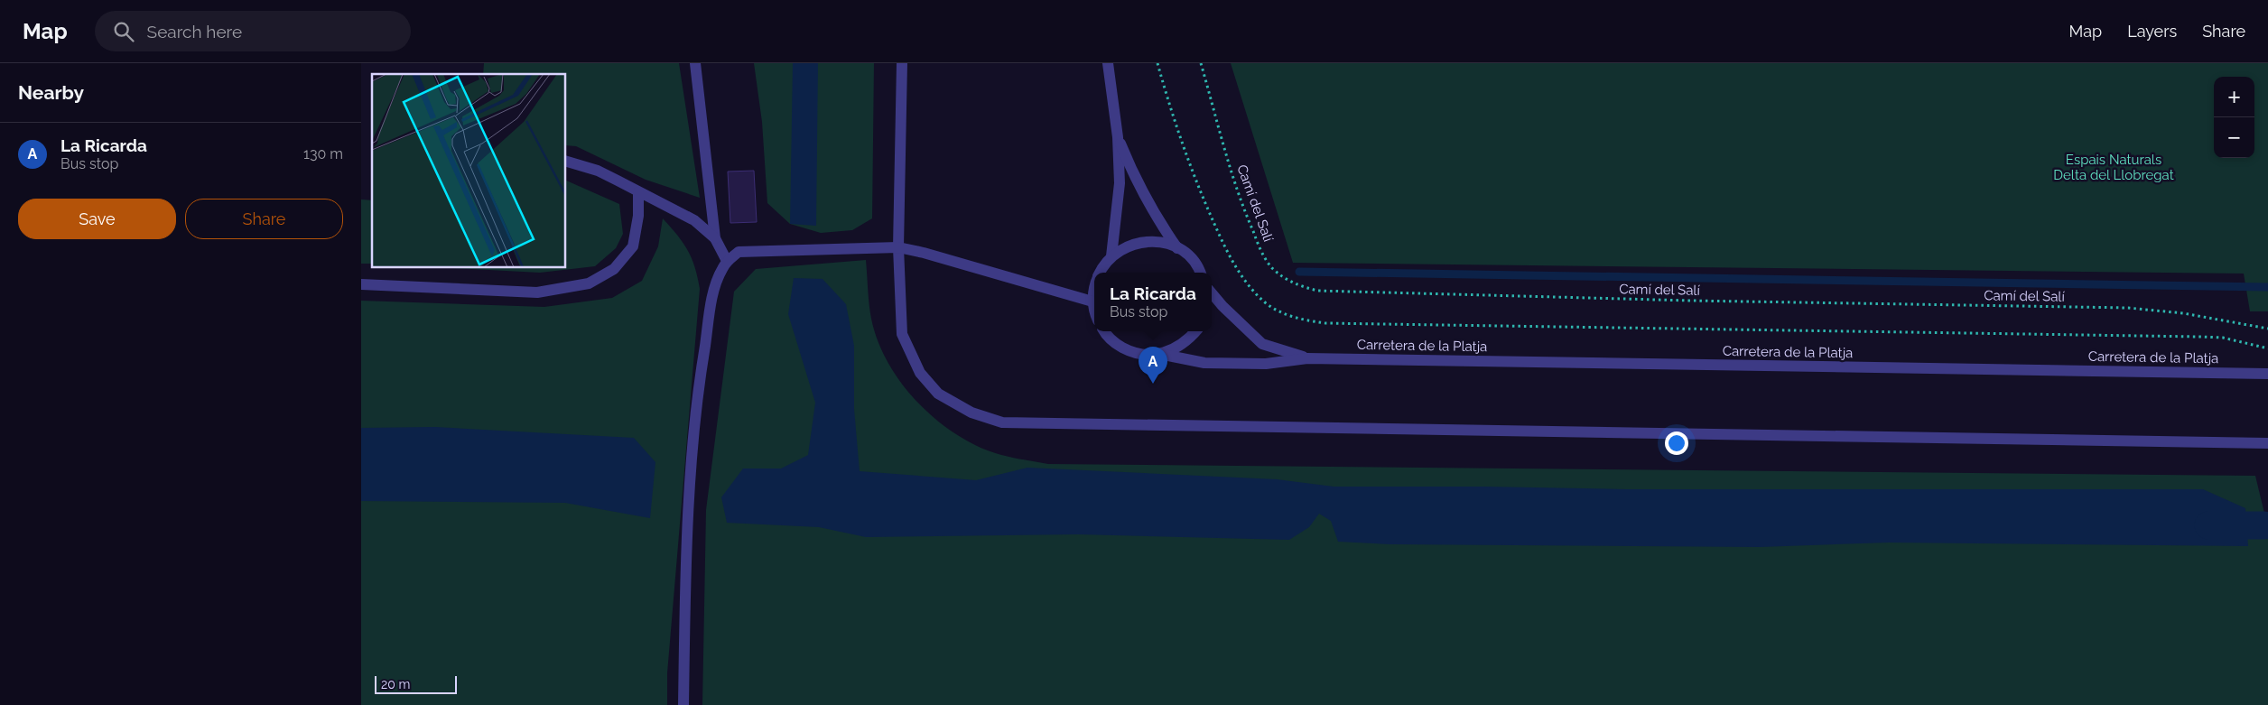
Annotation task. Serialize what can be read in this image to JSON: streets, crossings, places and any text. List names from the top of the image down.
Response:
{
  "streets": {
    "street": ["Carretera de la Platja"],
    "path": ["Camí del Salí"]
  },
  "parks": ["Espais Naturals Delta del Llobregat"],
  "scale_bar": "20 m",
  "page": {
    "header": "Map",
    "search": "Search here",
    "nav": ["Map", "Layers", "Share"],
    "heading": "Nearby",
    "map_buttons": ["+", "−"],
    "list": [
      {
        "mark": "A",
        "name": "La Ricarda",
        "note": "Bus stop",
        "value": "130 m"
      }
    ],
    "buttons": ["Save", "Share"],
    "popup": ["La Ricarda", "Bus stop"],
    "pins": "A",
    "scale": "20 m"
  }
}
